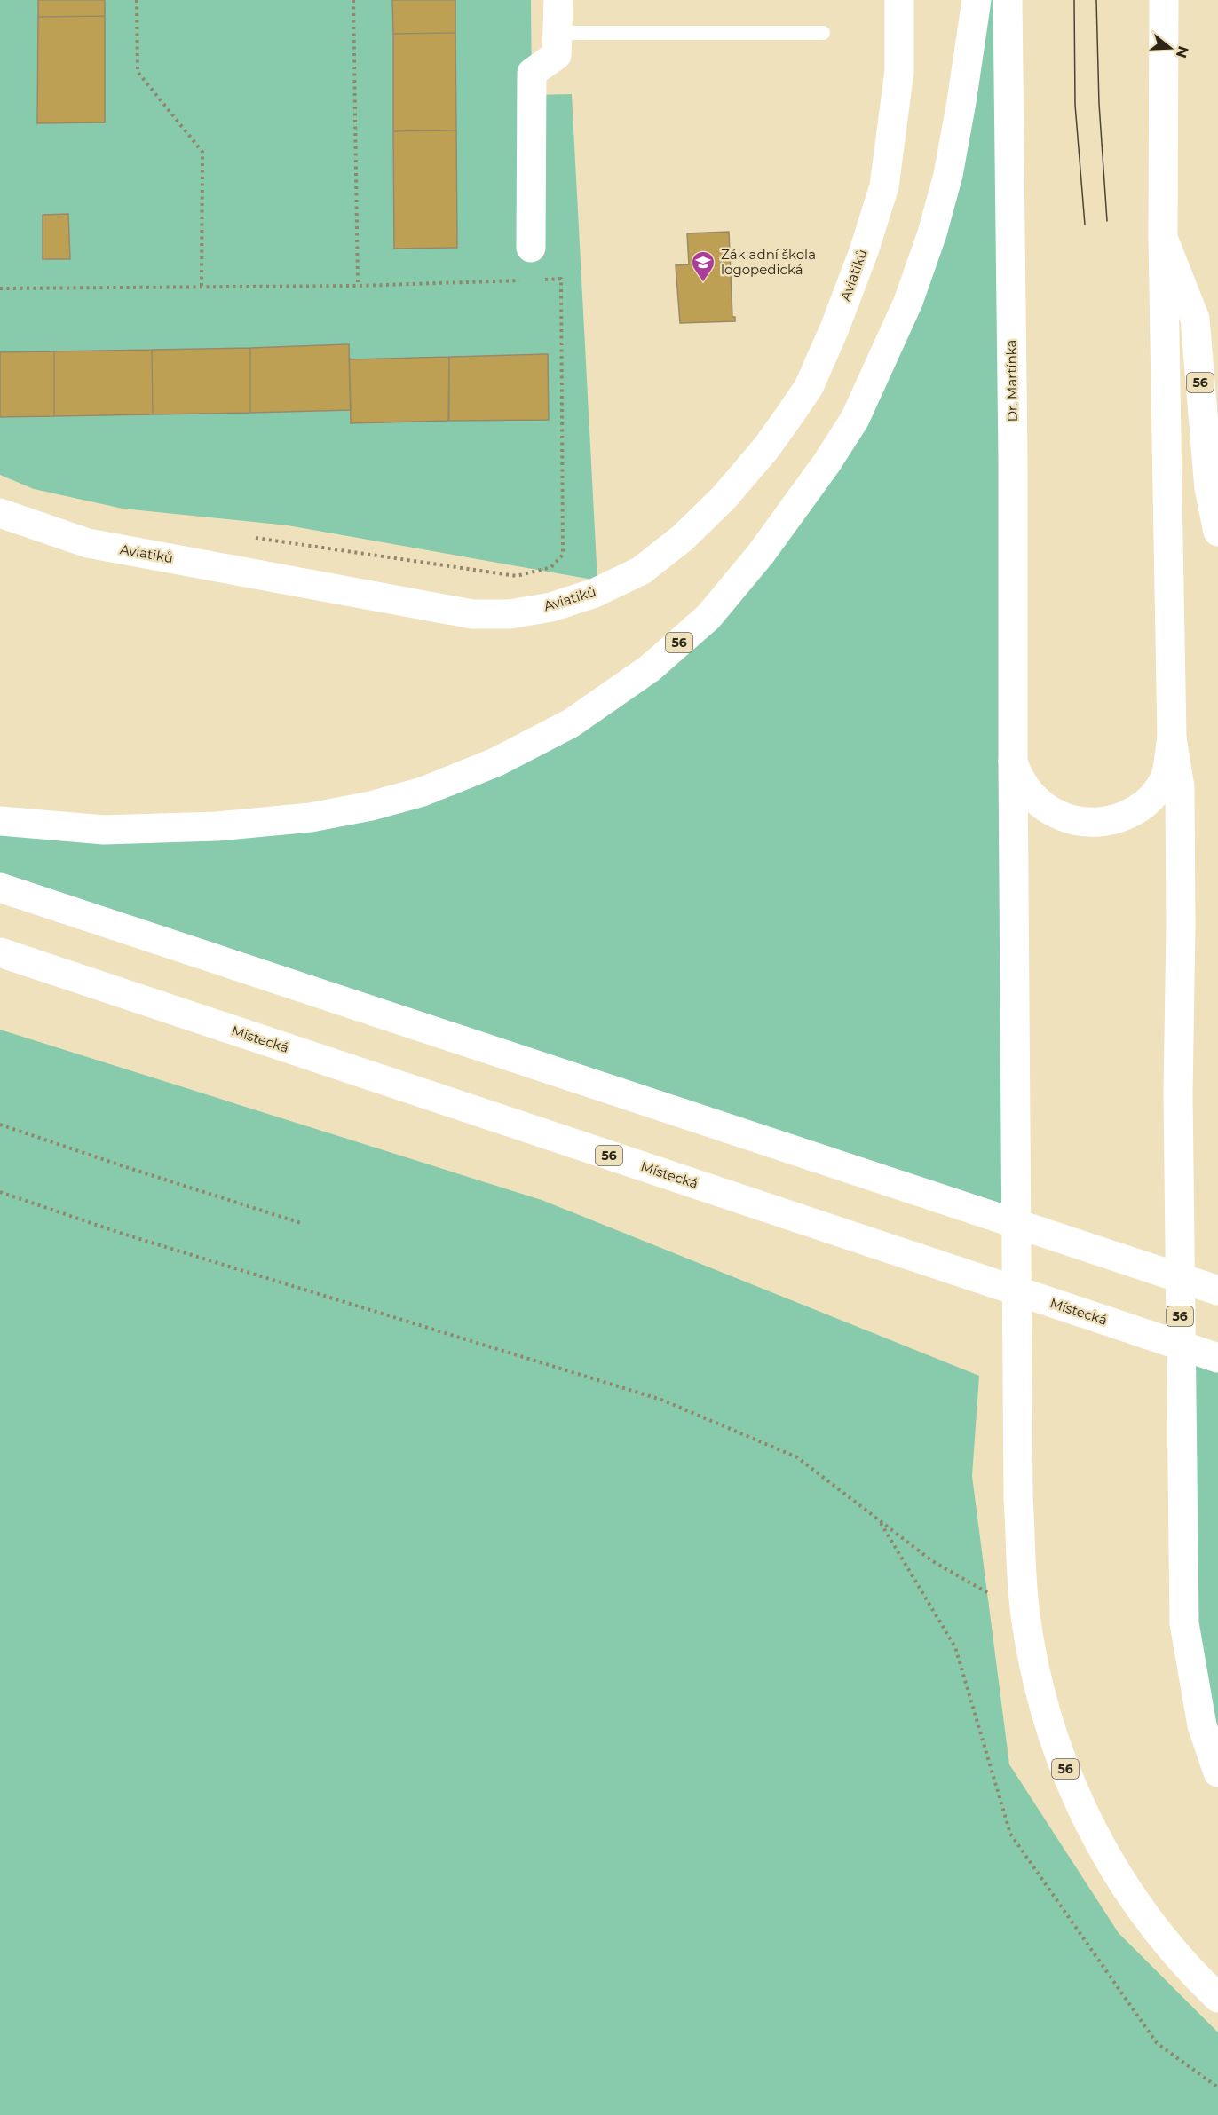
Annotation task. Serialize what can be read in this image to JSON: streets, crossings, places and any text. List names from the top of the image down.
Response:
{
  "streets": {
    "main road": [
      "Aviatiků",
      "Dr. Martínka",
      "56",
      "Místecká"
    ]
  },
  "crossings": [
    ["Dr. Martínka", "56"]
  ],
  "places": {
    "school or university": ["Základní škola logopedická"]
  },
  "north": "right"
}
